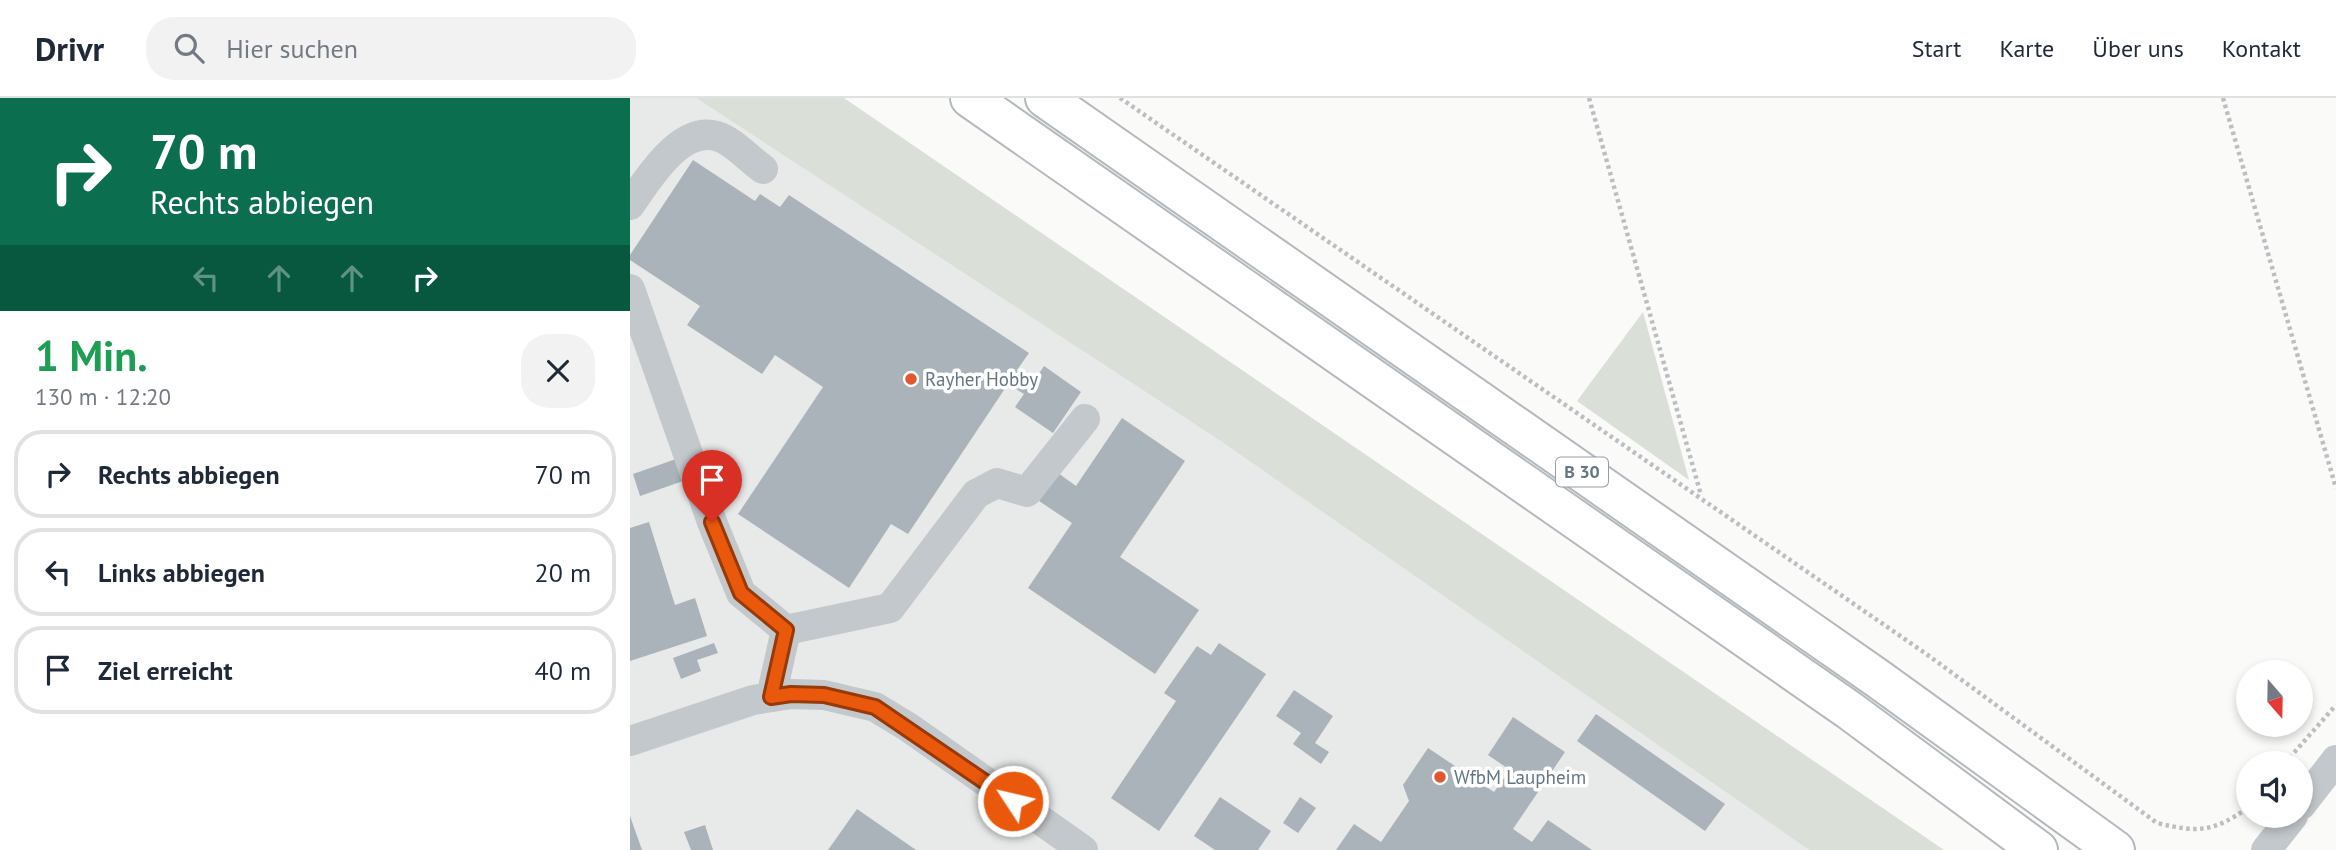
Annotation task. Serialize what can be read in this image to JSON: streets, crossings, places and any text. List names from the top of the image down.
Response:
{
  "streets": {
    "highway": ["B 30"]
  },
  "places": ["Rayher Hobby", "WfbM Laupheim"],
  "north": "bottom",
  "page": {
    "header": "Drivr",
    "search": "Hier suchen",
    "nav": [
      "Start",
      "Karte",
      "Über uns",
      "Kontakt"
    ],
    "turn": ["70 m", "Rechts abbiegen"],
    "heading": ["1 Min.", "130 m · 12:20"],
    "list": [
      {
        "name": "Rechts abbiegen",
        "value": "70 m"
      },
      {
        "name": "Links abbiegen",
        "value": "20 m"
      },
      {
        "name": "Ziel erreicht",
        "value": "40 m"
      }
    ]
  }
}
